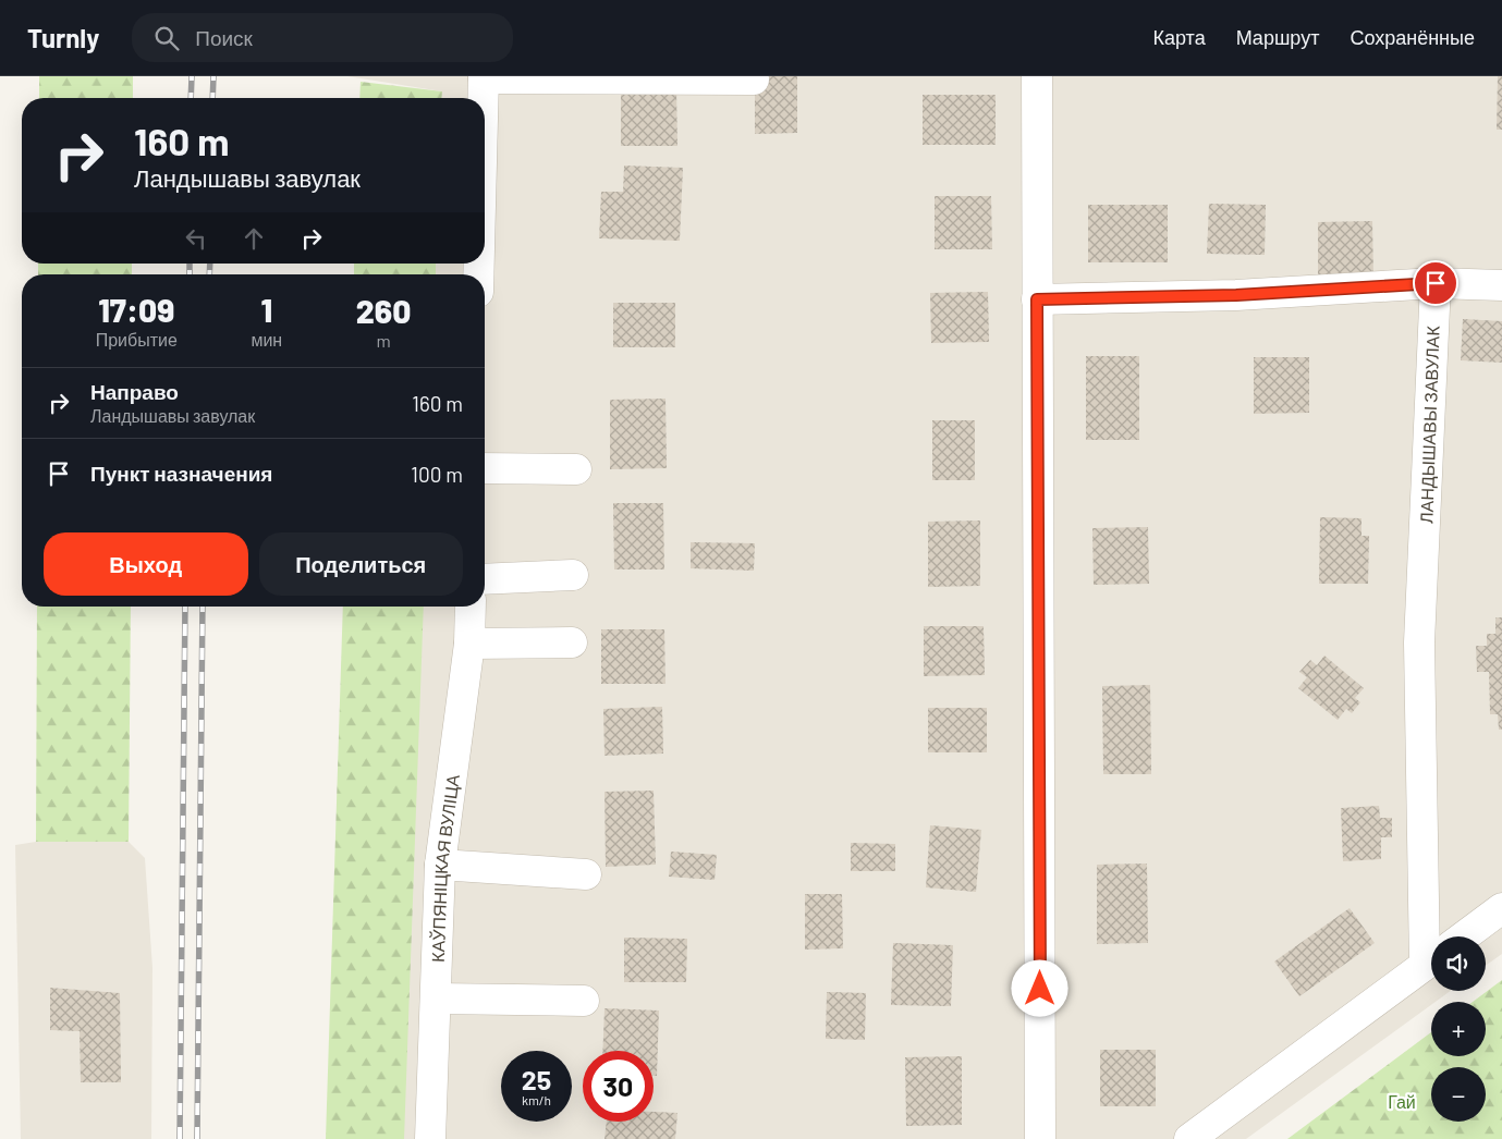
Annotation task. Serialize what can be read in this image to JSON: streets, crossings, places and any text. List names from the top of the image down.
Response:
{
  "streets": {
    "street": ["ЛАНДЫШАВЫ ЗАВУЛАК", "КАЎПЯНІЦКАЯ ВУЛІЦА"]
  },
  "parks": ["Гай"],
  "page": {
    "header": "Turnly",
    "search": "Поиск",
    "nav": ["Карта", "Маршрут", "Сохранённые"],
    "turn": ["160 m", "Ландышавы завулак"],
    "eta": [
      "17:09",
      "Прибытие",
      "1",
      "мин",
      "260",
      "m"
    ],
    "list": [
      {
        "name": "Направо",
        "note": "Ландышавы завулак",
        "value": "160 m"
      },
      {
        "name": "Пункт назначения",
        "value": "100 m"
      }
    ],
    "buttons": ["Выход", "Поделиться"],
    "map_buttons": ["+", "−"],
    "speed": "25 km/h",
    "limit": "30"
  }
}
